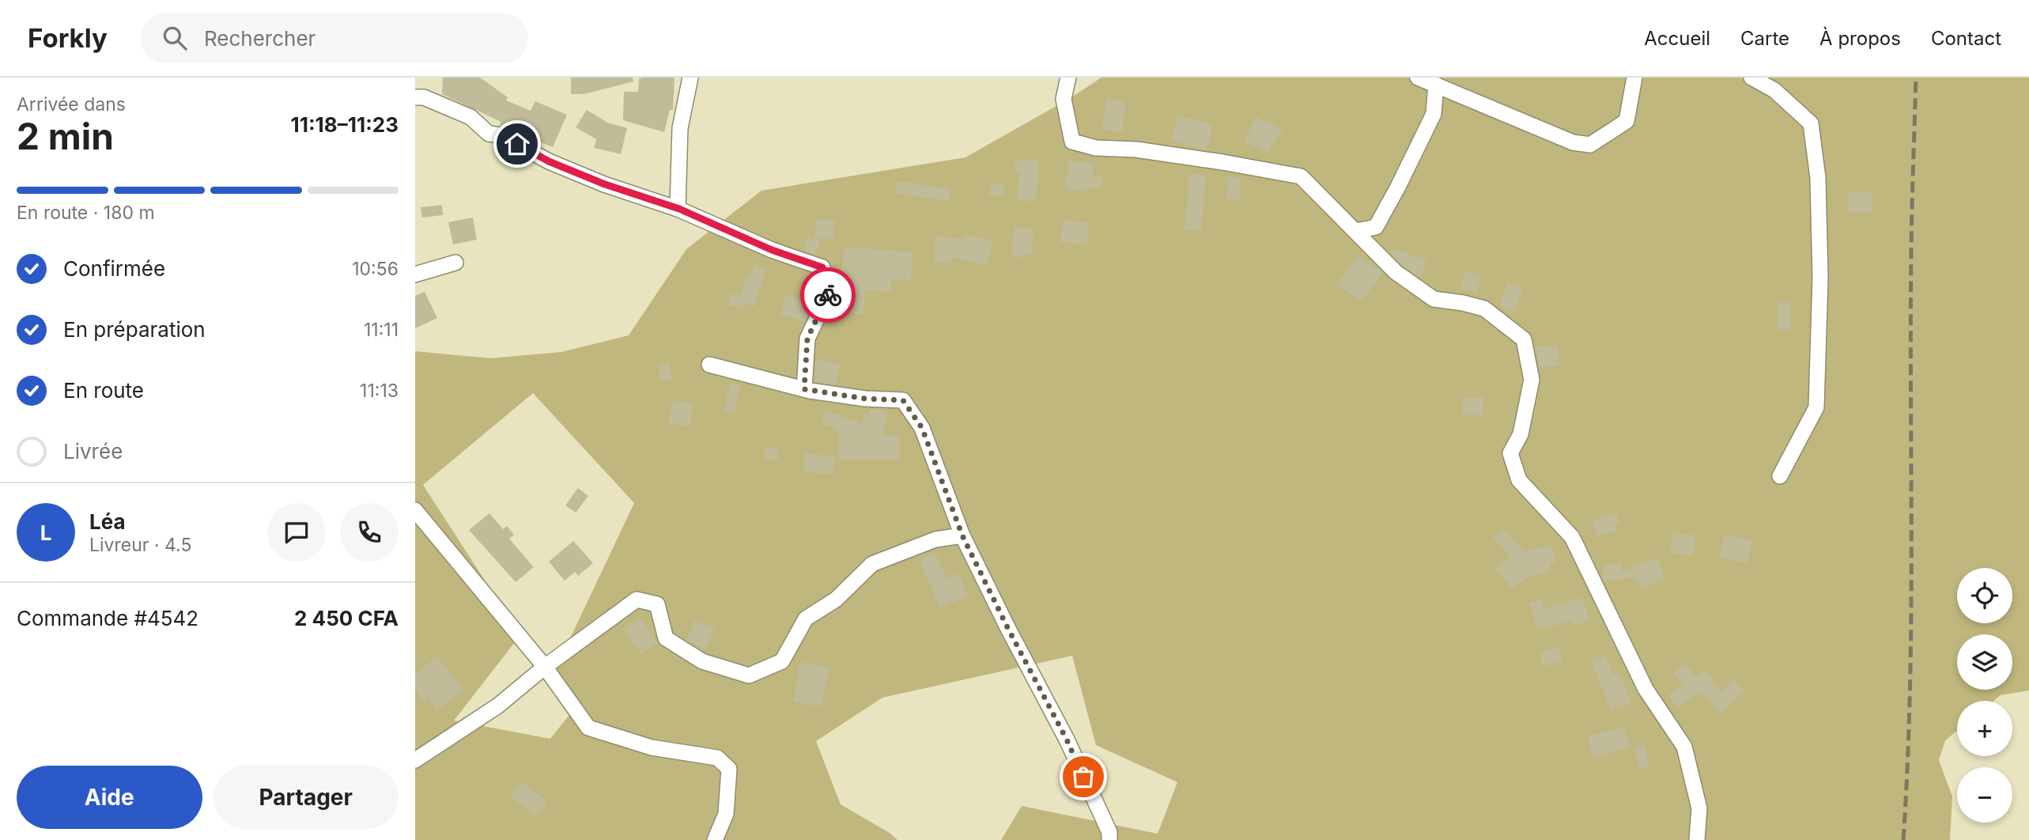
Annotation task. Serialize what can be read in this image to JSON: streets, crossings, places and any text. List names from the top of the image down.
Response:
{
  "page": {
    "header": "Forkly",
    "search": "Rechercher",
    "nav": [
      "Accueil",
      "Carte",
      "À propos",
      "Contact"
    ],
    "heading": ["2 min", "Arrivée dans", "11:18–11:23"],
    "panel": [
      "Léa",
      "Livreur · 4.5",
      "Commande #4542",
      "2 450 CFA"
    ],
    "bar": "En route · 180 m",
    "list": [
      ["Confirmée", "10:56"],
      ["En préparation", "11:11"],
      ["En route", "11:13"],
      "Livrée"
    ],
    "round": "L",
    "map_buttons": ["+", "−"],
    "buttons": ["Aide", "Partager"]
  }
}
